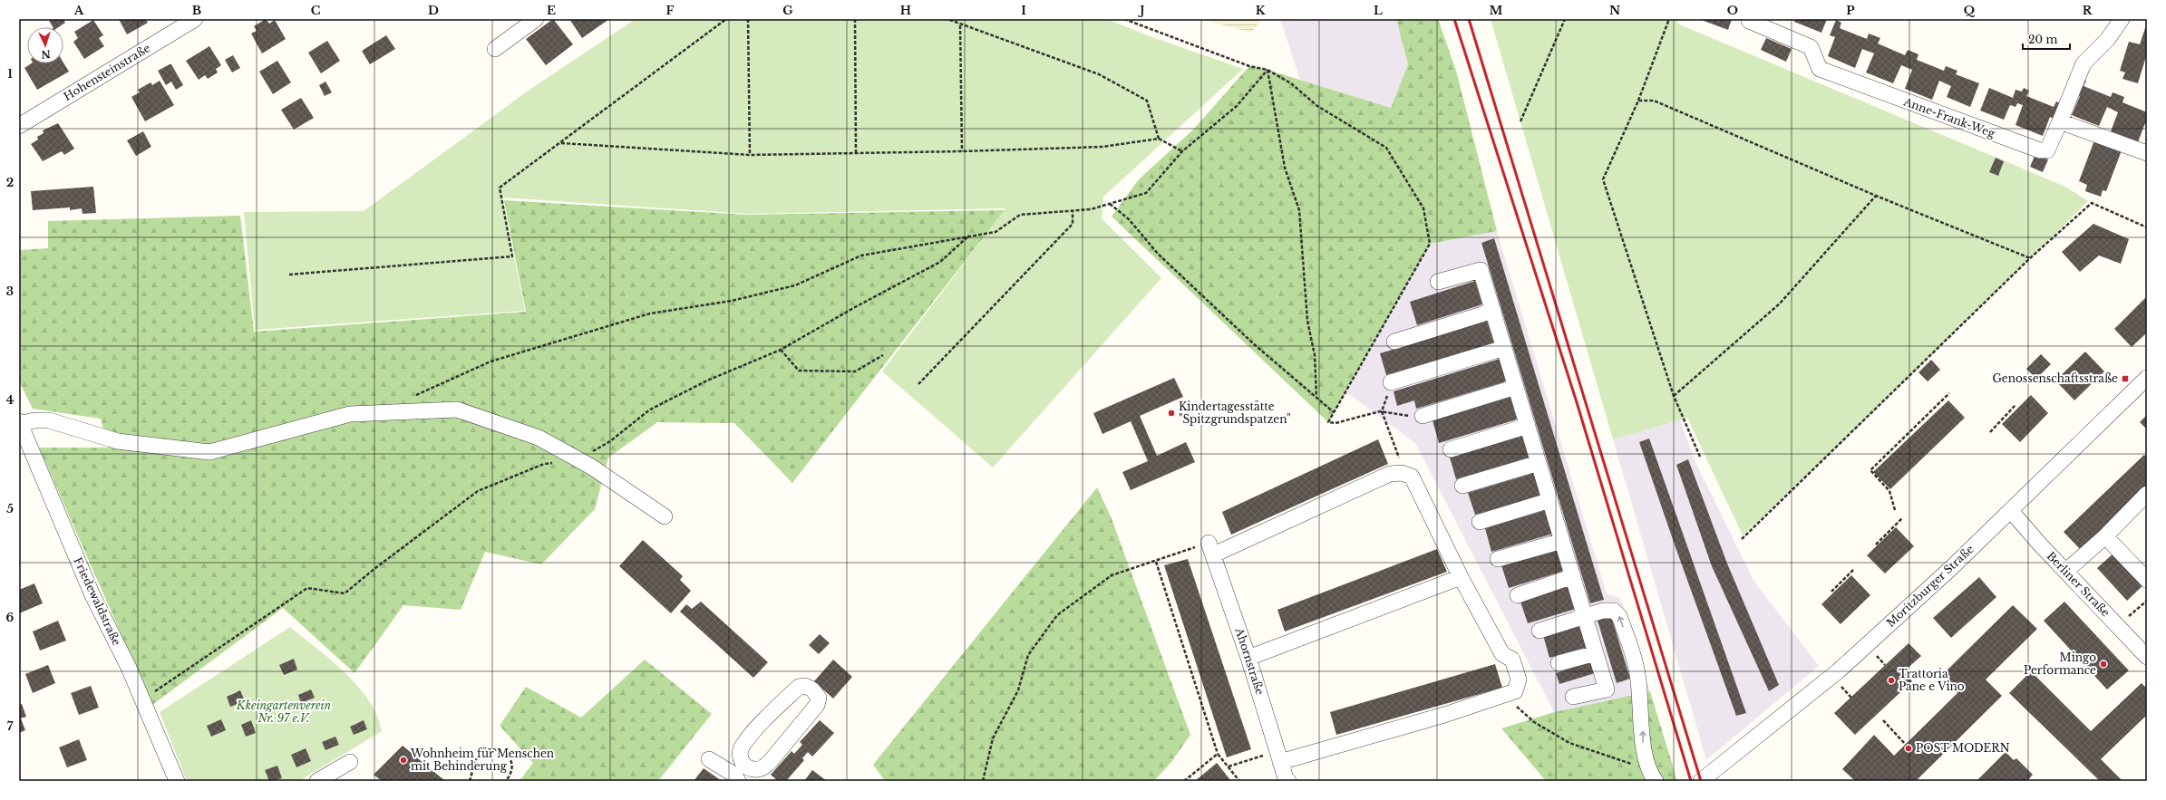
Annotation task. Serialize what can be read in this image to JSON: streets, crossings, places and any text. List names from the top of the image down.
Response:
{
  "streets": {
    "street": [
      "Hohensteinstraße",
      "Anne-Frank-Weg",
      "Berliner Straße",
      "Moritzburger Straße",
      "Friedewaldstraße",
      "Ahornstraße"
    ]
  },
  "crossings": [
    ["Berliner Straße", "Moritzburger Straße"]
  ],
  "parks": ["Kkeingartenverein Nr. 97 e.V."],
  "places": {
    "transit": ["Genossenschaftsstraße"],
    "other": [
      "Kindertagesstätte \"Spitzgrundspatzen\"",
      "Mingo Performance",
      "Trattoria Pane e Vino",
      "POST MODERN",
      "Wohnheim für Menschen mit Behinderung"
    ]
  },
  "scale_bar": "20 m",
  "north": "bottom",
  "grid": {
    "columns": [
      "A",
      "B",
      "C",
      "D",
      "E",
      "F",
      "G",
      "H",
      "I",
      "J",
      "K",
      "L",
      "M",
      "N",
      "O",
      "P",
      "Q",
      "R"
    ],
    "rows": [
      "1",
      "2",
      "3",
      "4",
      "5",
      "6",
      "7"
    ]
  }
}
